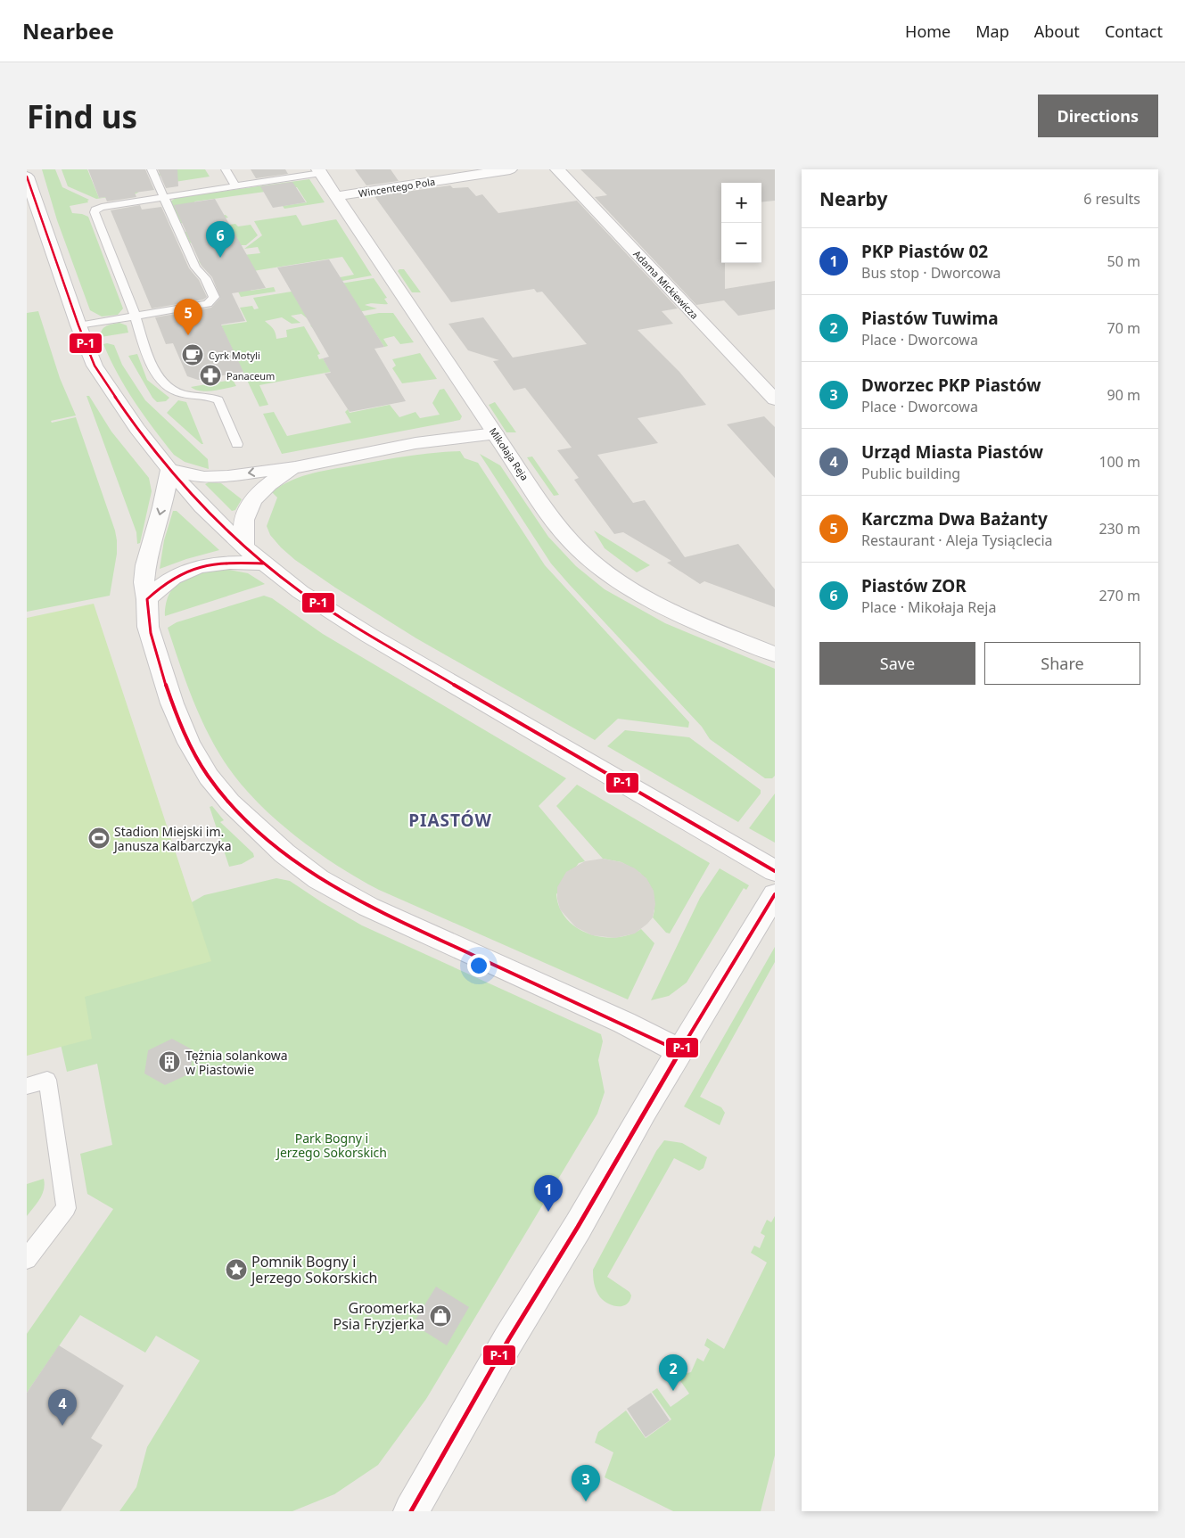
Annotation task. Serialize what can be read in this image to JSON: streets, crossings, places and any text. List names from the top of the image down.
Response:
{
  "streets": {
    "street": ["Wincentego Pola", "Adama Mickiewicza", "Mikołaja Reja"]
  },
  "crossings": [
    ["Wincentego Pola", "Mikołaja Reja"]
  ],
  "districts": ["PIASTÓW"],
  "parks": ["Park Bogny i Jerzego Sokorskich"],
  "places": {
    "cafe": ["Cyrk Motyli"],
    "pharmacy": ["Panaceum"],
    "sports": ["Stadion Miejski im. Janusza Kalbarczyka"],
    "building": ["Tężnia solankowa w Piastowie"],
    "place": ["Pomnik Bogny i Jerzego Sokorskich"],
    "shop": ["Groomerka Psia Fryzjerka"]
  },
  "lines": ["transit line P-1"],
  "page": {
    "header": "Nearbee",
    "nav": [
      "Home",
      "Map",
      "About",
      "Contact"
    ],
    "buttons": [
      "Directions",
      ["Save", "Share"]
    ],
    "title": "Find us",
    "heading": ["Nearby", "6 results"],
    "map_buttons": ["+", "−"],
    "pins": [
      "6",
      "5",
      "1",
      "2",
      "4",
      "3"
    ],
    "list": [
      {
        "mark": "1",
        "name": "PKP Piastów 02",
        "note": "Bus stop · Dworcowa",
        "value": "50 m"
      },
      {
        "mark": "2",
        "name": "Piastów Tuwima",
        "note": "Place · Dworcowa",
        "value": "70 m"
      },
      {
        "mark": "3",
        "name": "Dworzec PKP Piastów",
        "note": "Place · Dworcowa",
        "value": "90 m"
      },
      {
        "mark": "4",
        "name": "Urząd Miasta Piastów",
        "note": "Public building",
        "value": "100 m"
      },
      {
        "mark": "5",
        "name": "Karczma Dwa Bażanty",
        "note": "Restaurant · Aleja Tysiąclecia",
        "value": "230 m"
      },
      {
        "mark": "6",
        "name": "Piastów ZOR",
        "note": "Place · Mikołaja Reja",
        "value": "270 m"
      }
    ]
  }
}
